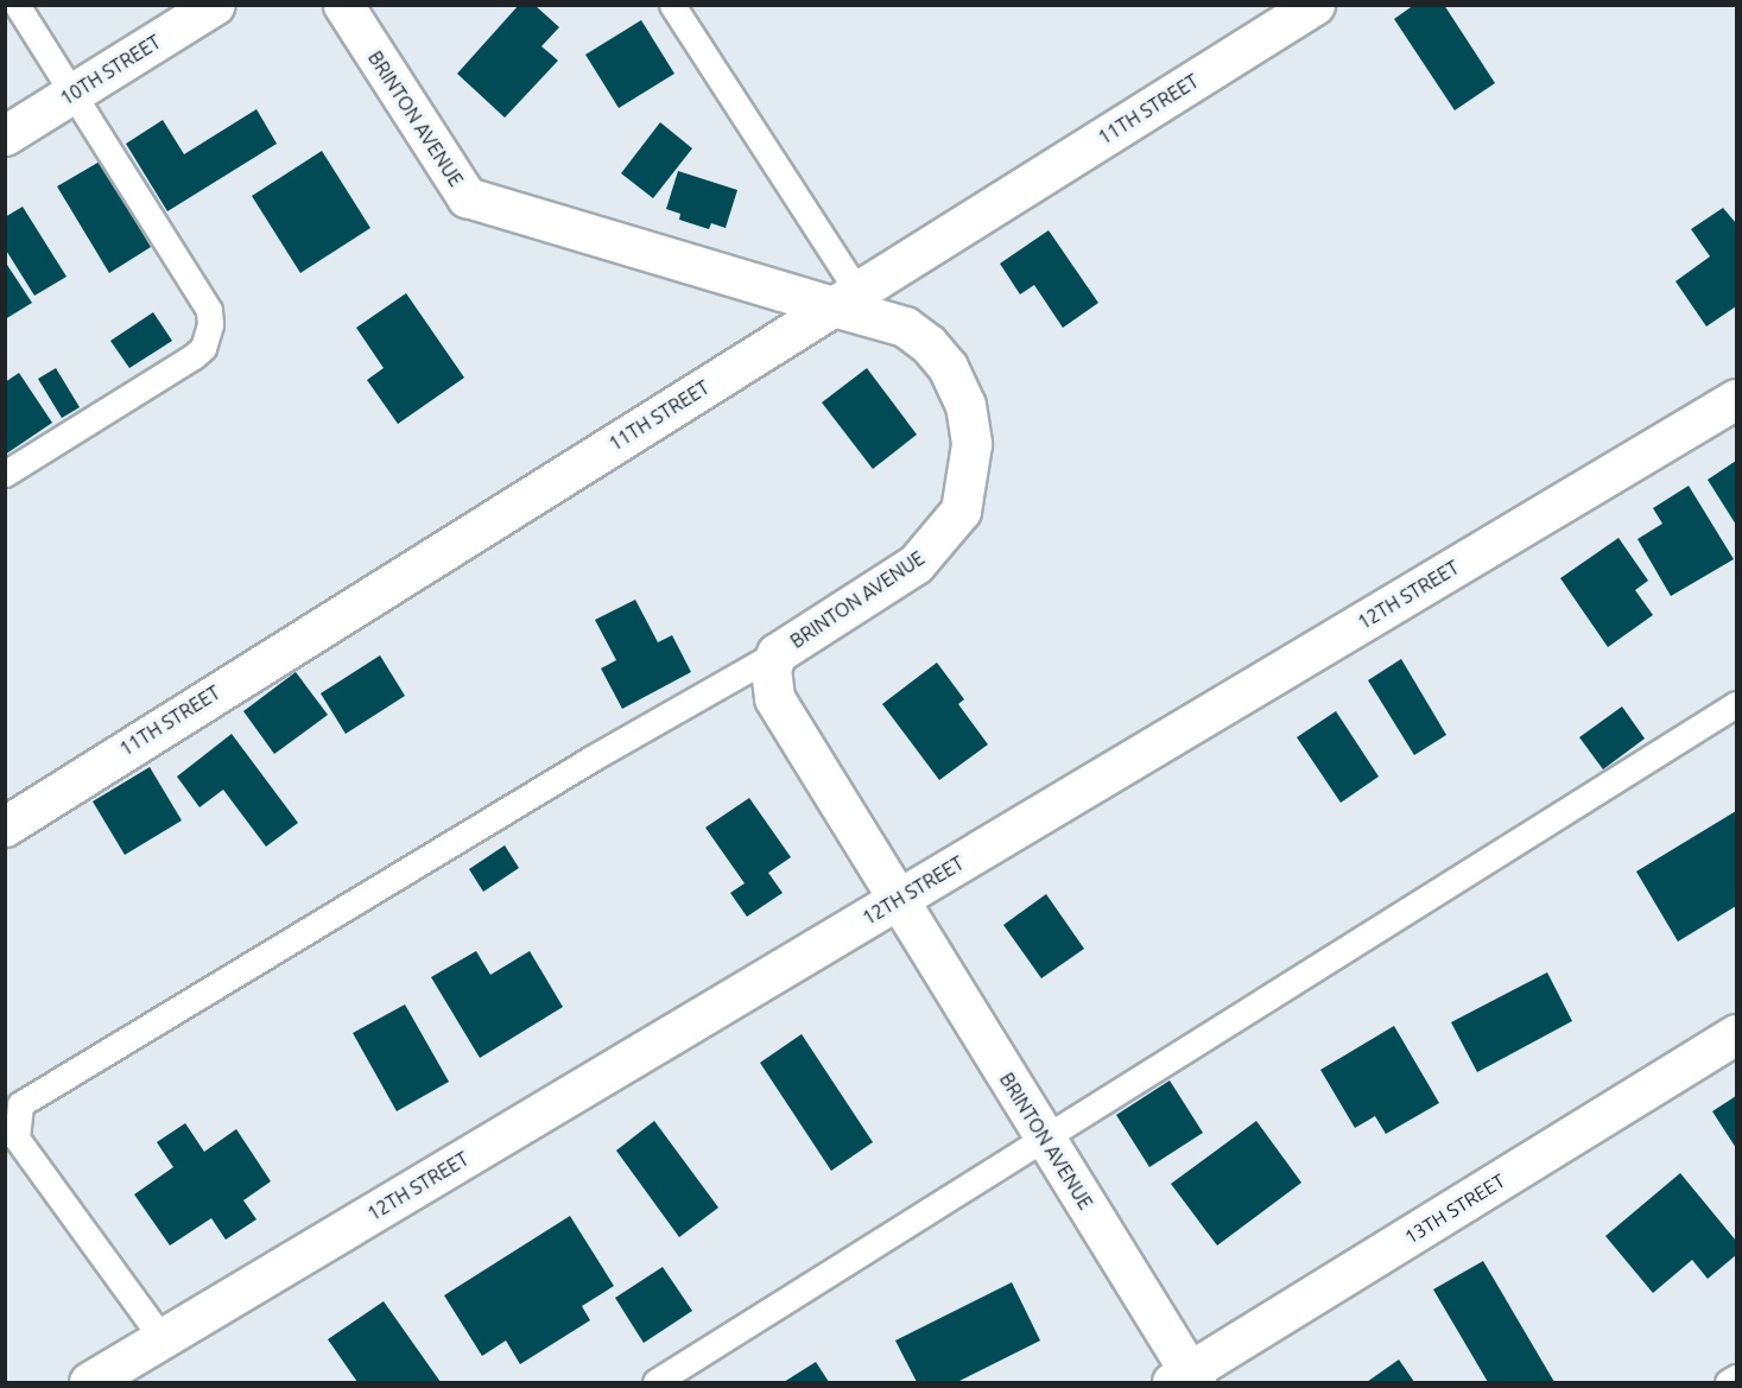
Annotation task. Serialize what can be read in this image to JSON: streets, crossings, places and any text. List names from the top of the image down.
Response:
{
  "streets": {
    "street": [
      "10TH STREET",
      "11TH STREET",
      "BRINTON AVENUE",
      "12TH STREET",
      "13TH STREET"
    ]
  },
  "crossings": [
    ["11TH STREET", "BRINTON AVENUE"],
    ["BRINTON AVENUE", "12TH STREET"],
    ["BRINTON AVENUE", "13TH STREET"]
  ]
}
